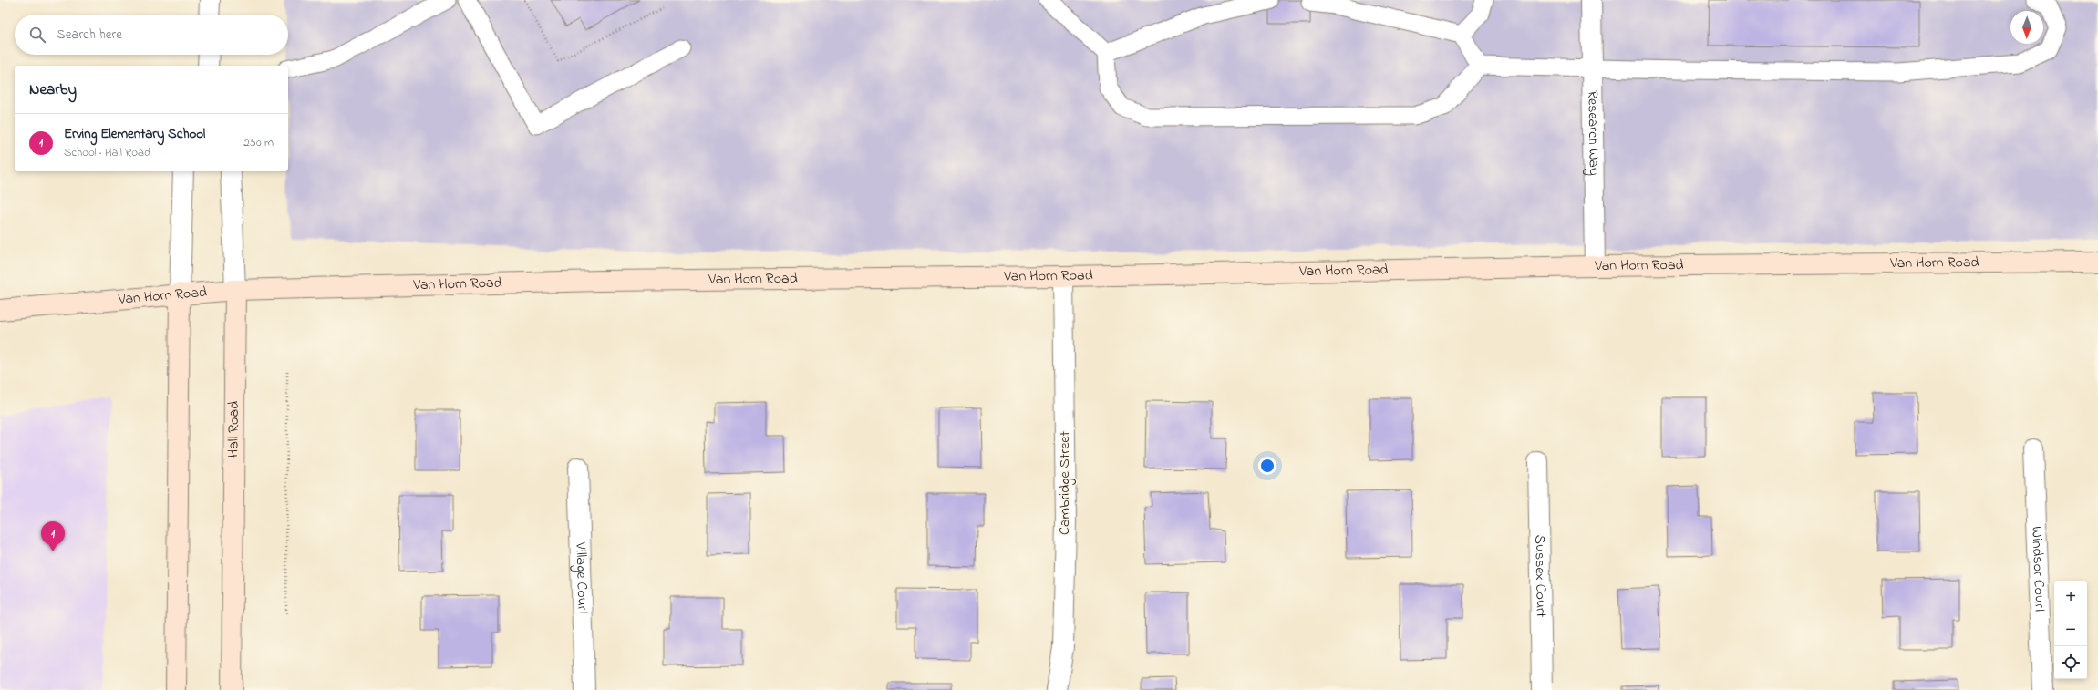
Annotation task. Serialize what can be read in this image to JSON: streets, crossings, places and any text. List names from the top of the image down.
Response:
{
  "streets": {
    "main road": ["Van Horn Road", "Hall Road"],
    "street": [
      "Research Way",
      "Cambridge Street",
      "Windsor Court",
      "Sussex Court",
      "Village Court"
    ]
  },
  "crossings": [
    ["Research Way", "Van Horn Road"],
    ["Van Horn Road", "Hall Road"],
    ["Van Horn Road", "Cambridge Street"]
  ],
  "north": "bottom",
  "page": {
    "search": "Search here",
    "heading": "Nearby",
    "list": [
      {
        "mark": "1",
        "name": "Erving Elementary School",
        "note": "School · Hall Road",
        "value": "250 m"
      }
    ],
    "pins": "1",
    "map_buttons": ["+", "−"]
  }
}
